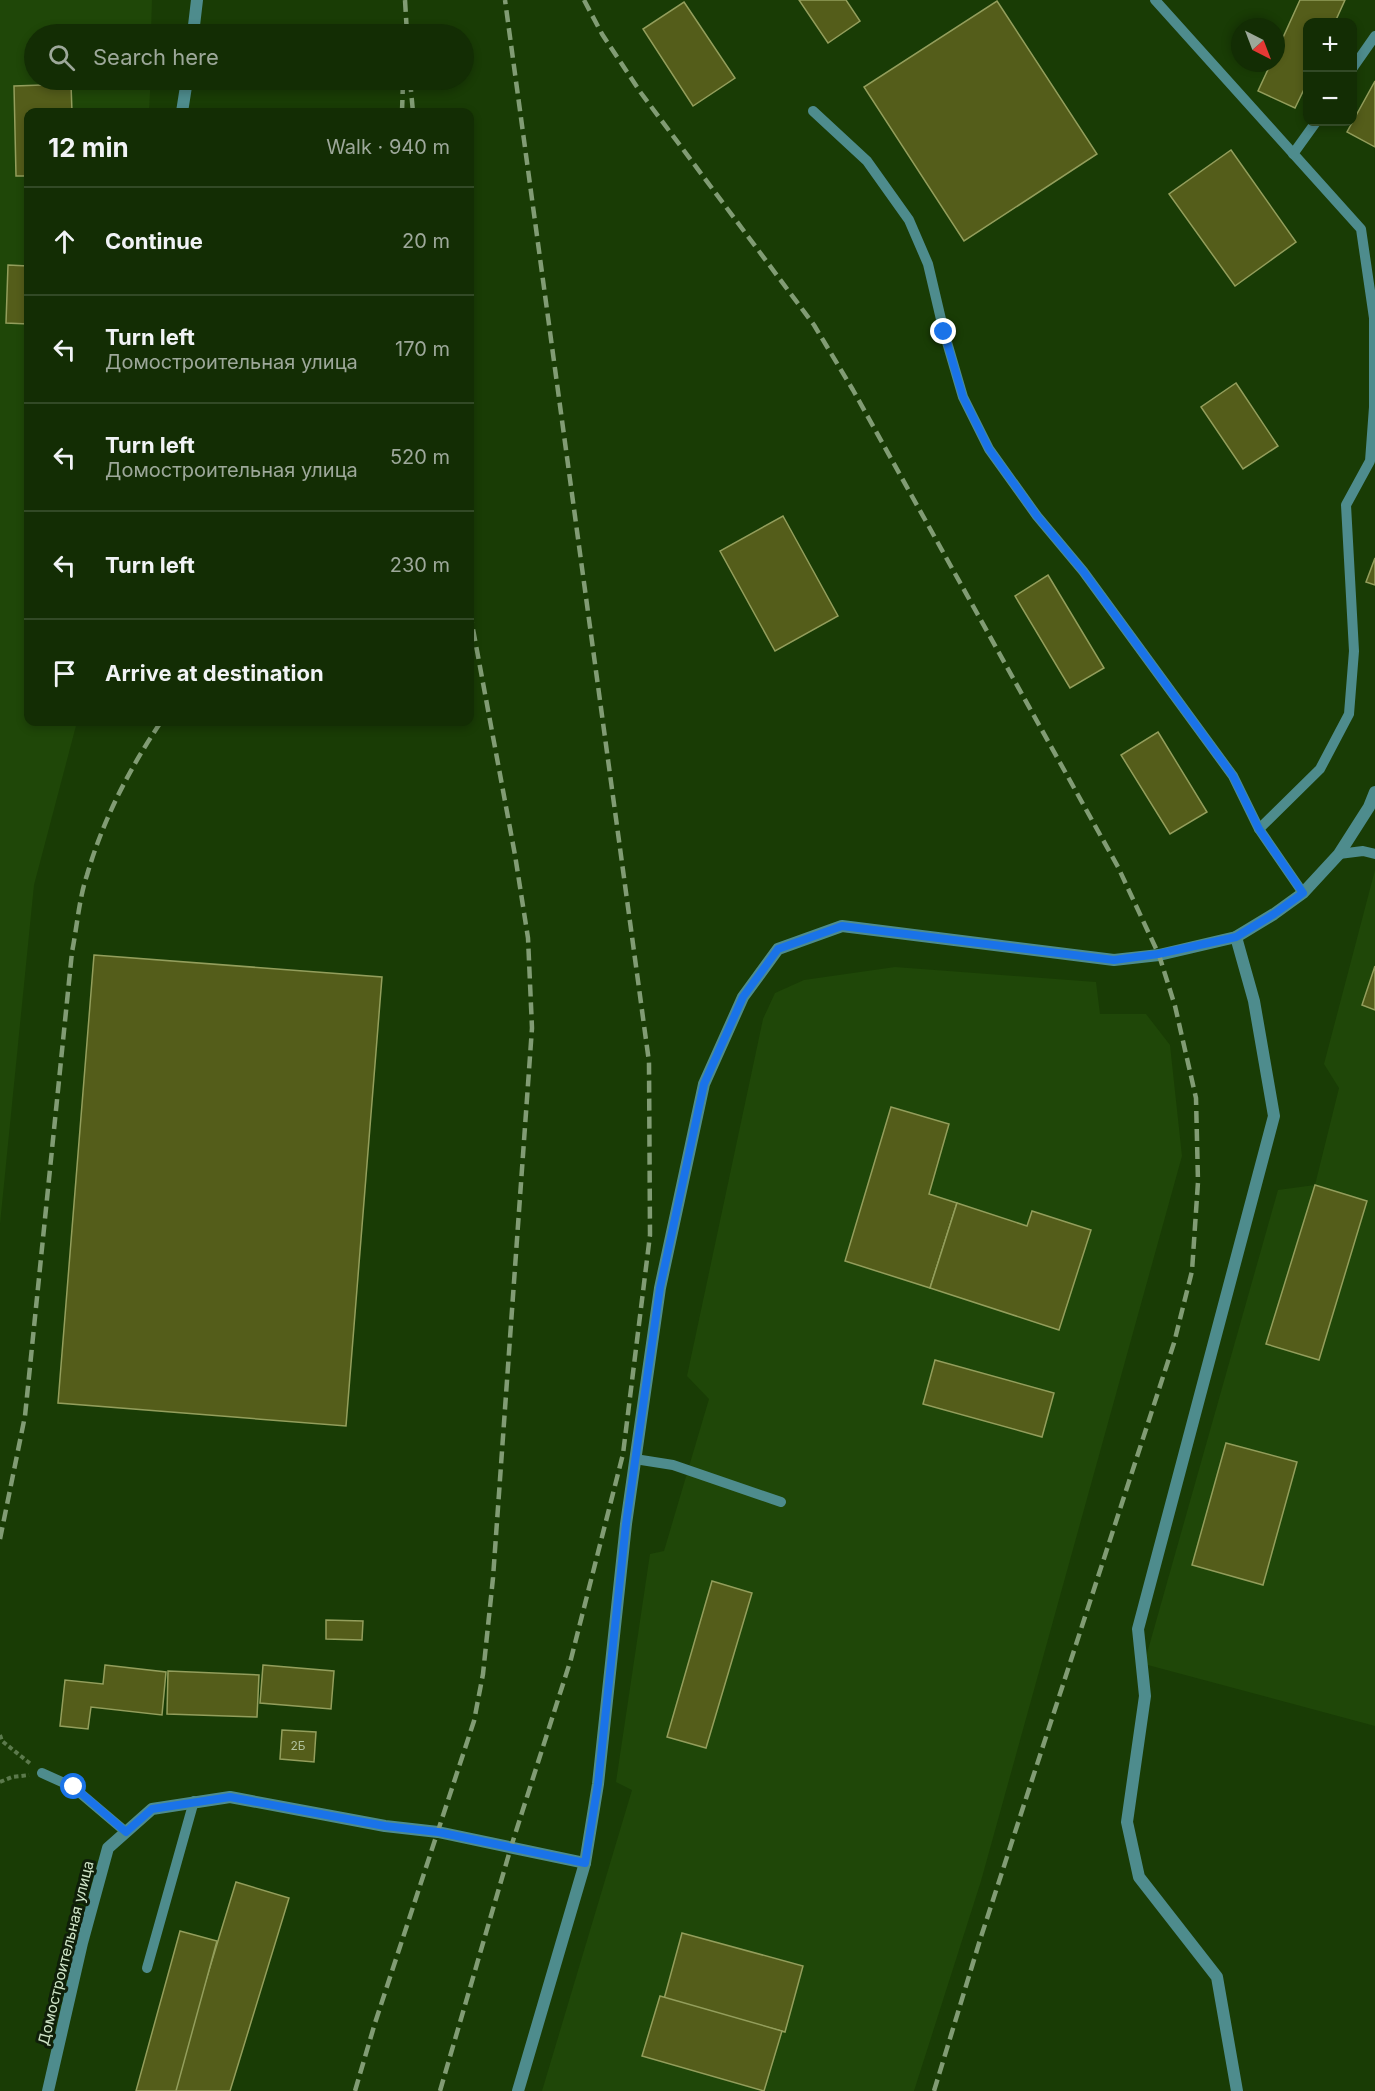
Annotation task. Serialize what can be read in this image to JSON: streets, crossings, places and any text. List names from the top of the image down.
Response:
{
  "streets": {
    "street": ["Домостроительная улица"]
  },
  "house_numbers": ["2Б"],
  "north": "bottom right",
  "page": {
    "map_buttons": ["+", "−"],
    "search": "Search here",
    "heading": ["12 min", "Walk · 940 m"],
    "list": [
      ["Continue", "20 m"],
      ["Turn left", "Домостроительная улица", "170 m"],
      ["Turn left", "Домостроительная улица", "520 m"],
      ["Turn left", "230 m"],
      "Arrive at destination"
    ]
  }
}
